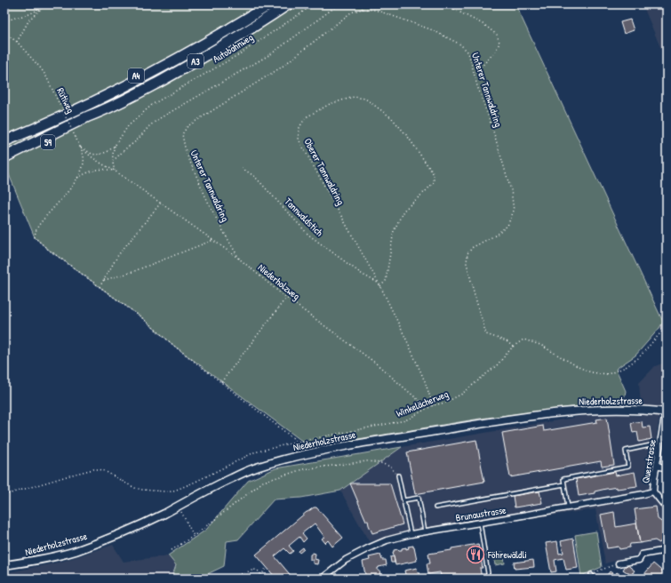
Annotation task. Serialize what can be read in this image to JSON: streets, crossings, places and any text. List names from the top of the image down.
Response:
{
  "streets": {
    "highway": ["A3", "A4", "59"],
    "main road": ["Niederholzstrasse"],
    "street": ["Querstrasse", "Brunaustrasse"],
    "path": [
      "Autobahnweg",
      "Unterer Tannwaldring",
      "Rütiweg",
      "Oberer Tannwaldring",
      "Tannwaldstich",
      "Niederholzweg",
      "Winkelächerweg"
    ]
  },
  "crossings": [
    ["Autobahnweg", "Rütiweg"],
    ["Autobahnweg", "Niederholzweg"],
    ["A3", "59"],
    ["Unterer Tannwaldring", "Niederholzweg"],
    ["Unterer Tannwaldring", "Winkelächerweg"],
    ["Rütiweg", "Niederholzweg"],
    ["Oberer Tannwaldring", "Tannwaldstich"],
    ["Oberer Tannwaldring", "Niederholzweg"],
    ["Oberer Tannwaldring", "Winkelächerweg"],
    ["Niederholzweg", "Winkelächerweg"],
    ["Niederholzstrasse", "Querstrasse"],
    ["Querstrasse", "Brunaustrasse"]
  ],
  "places": {
    "restaurant": ["Föhrewäldli"]
  }
}
